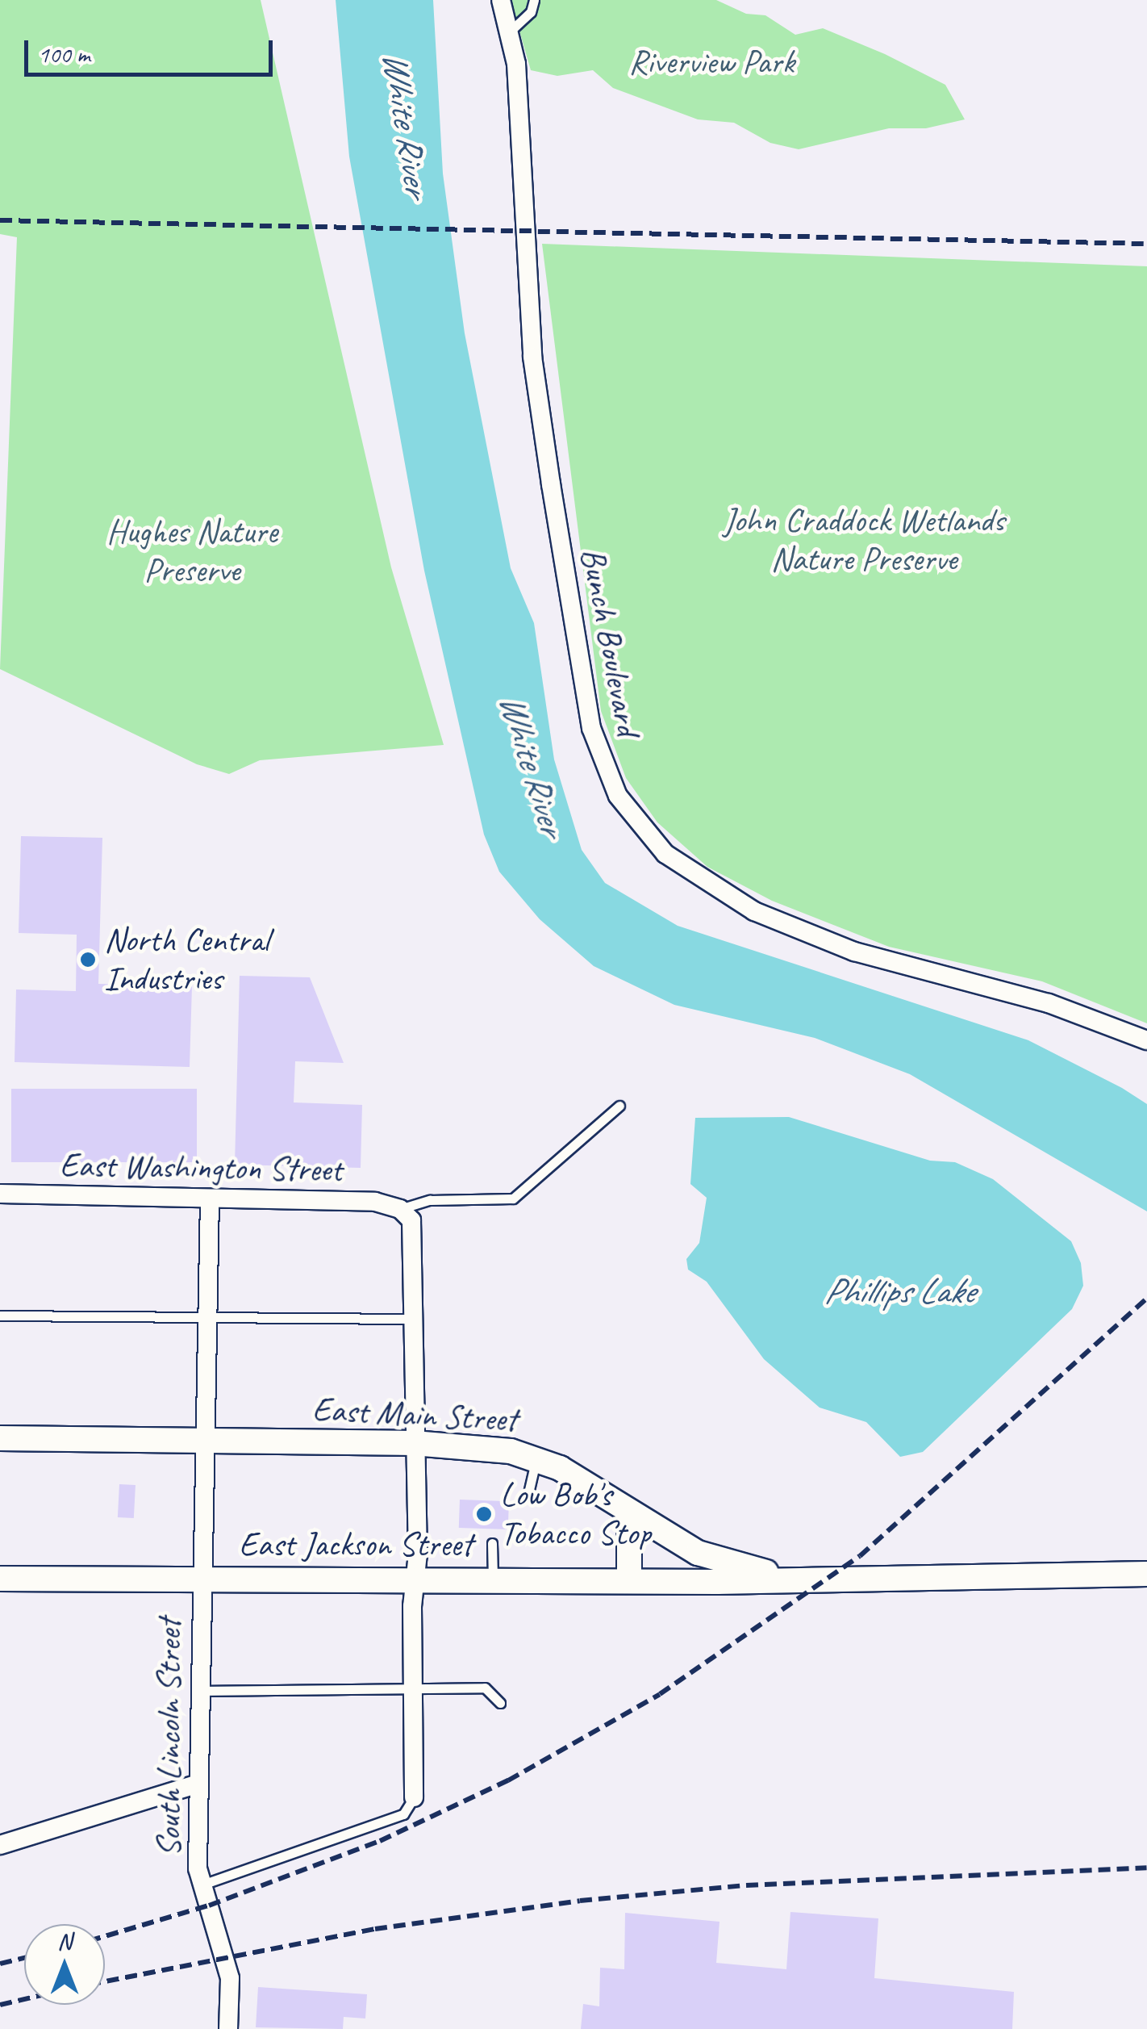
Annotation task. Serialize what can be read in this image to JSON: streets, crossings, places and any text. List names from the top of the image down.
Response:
{
  "streets": {
    "main road": ["East Main Street", "East Jackson Street"],
    "street": ["Bunch Boulevard", "East Washington Street", "South Lincoln Street"]
  },
  "crossings": [
    ["East Washington Street", "South Lincoln Street"],
    ["East Main Street", "East Jackson Street"],
    ["East Main Street", "South Lincoln Street"],
    ["East Jackson Street", "South Lincoln Street"]
  ],
  "water": ["White River", "Phillips Lake"],
  "parks": ["Riverview Park", "John Craddock Wetlands Nature Preserve", "Hughes Nature Preserve"],
  "places": ["North Central Industries", "Low Bob's Tobacco Stop"],
  "scale_bar": "100 m",
  "north": "top"
}
